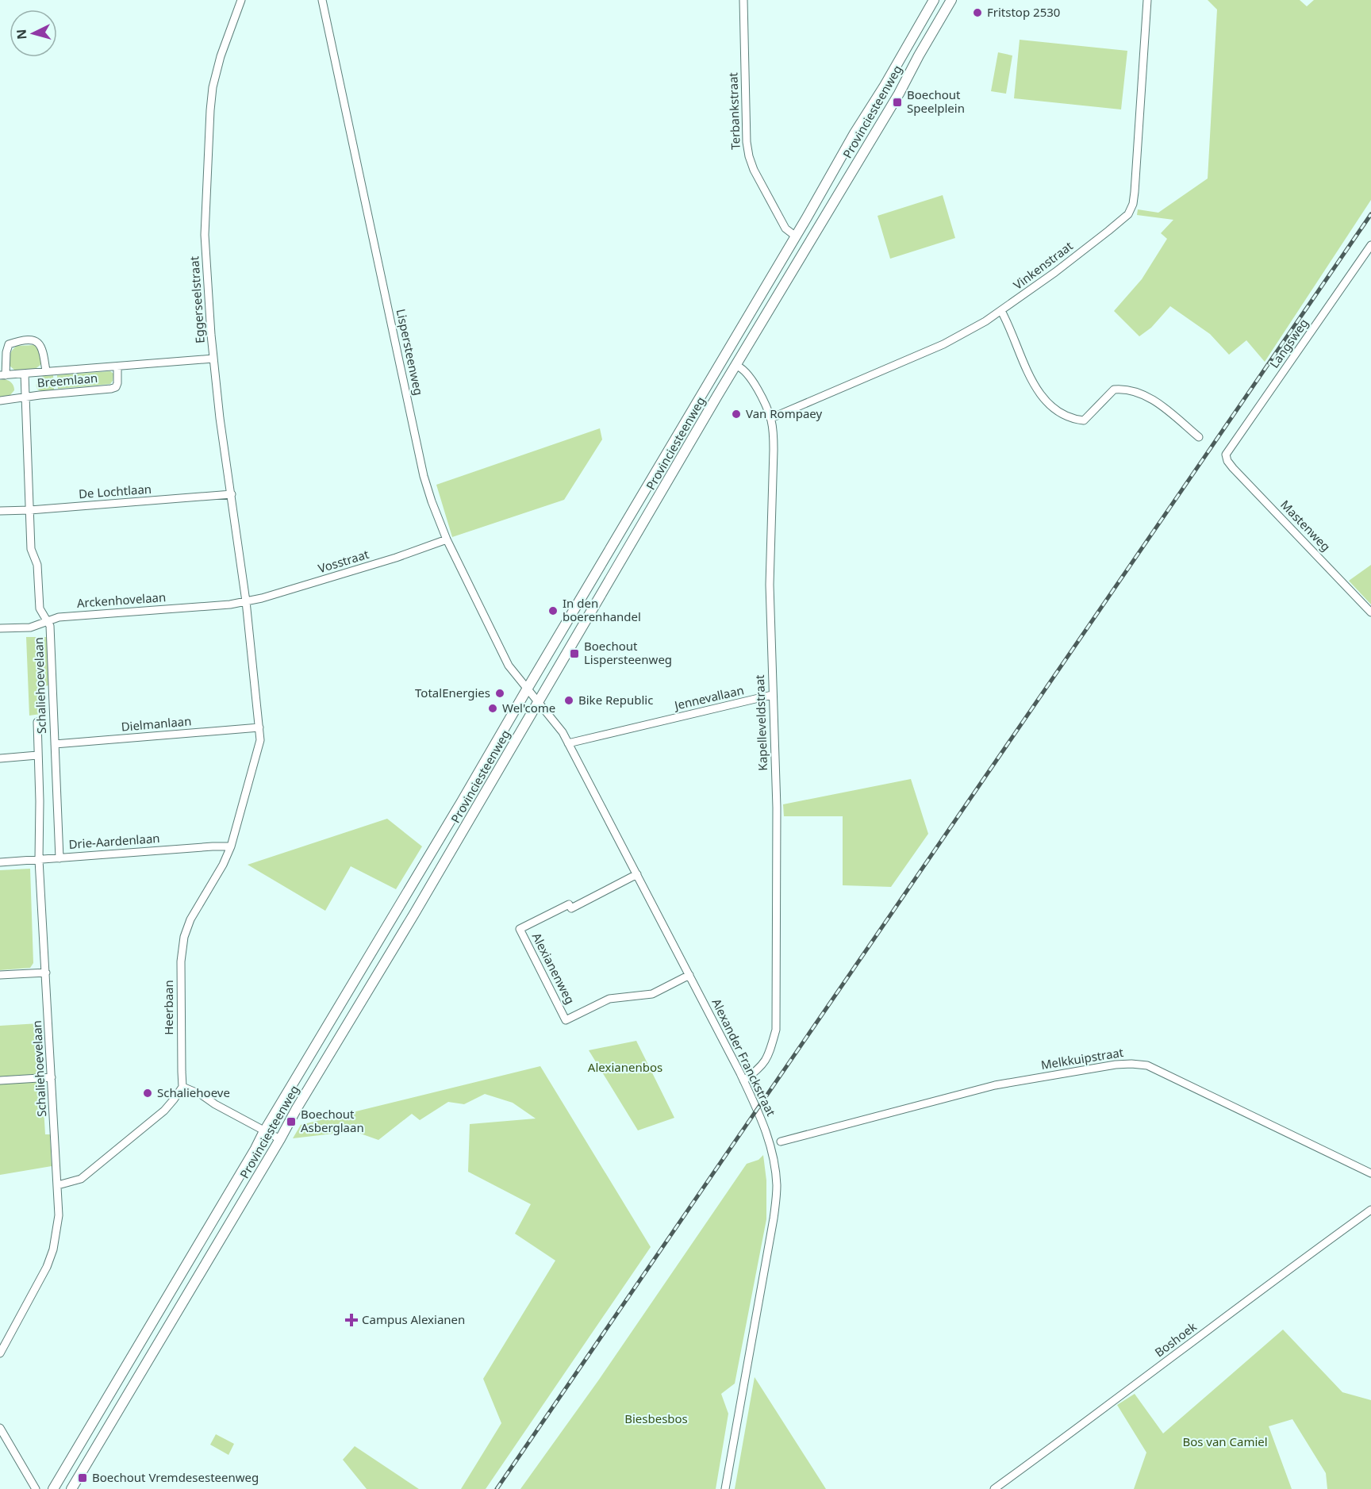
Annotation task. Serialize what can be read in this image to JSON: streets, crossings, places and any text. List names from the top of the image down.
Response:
{
  "streets": {
    "main road": ["Provinciesteenweg"],
    "street": [
      "Terbankstraat",
      "Vinkenstraat",
      "Eggerseelstraat",
      "Langsweg",
      "Lispersteenweg",
      "Breemlaan",
      "De Lochtlaan",
      "Mastenweg",
      "Vosstraat",
      "Arckenhovelaan",
      "Schaliehoevelaan",
      "Jennevallaan",
      "Kapelleveldstraat",
      "Dielmanlaan",
      "Drie-Aardenlaan",
      "Alexianenweg",
      "Heerbaan",
      "Alexander Franckstraat",
      "Melkkuipstraat",
      "Boshoek"
    ]
  },
  "crossings": [
    ["Terbankstraat", "Provinciesteenweg"],
    ["Provinciesteenweg", "Lispersteenweg"],
    ["Provinciesteenweg", "Kapelleveldstraat"],
    ["Provinciesteenweg", "Alexander Franckstraat"],
    ["Vinkenstraat", "Kapelleveldstraat"],
    ["Eggerseelstraat", "Breemlaan"],
    ["Eggerseelstraat", "De Lochtlaan"],
    ["Eggerseelstraat", "Vosstraat"],
    ["Eggerseelstraat", "Arckenhovelaan"],
    ["Eggerseelstraat", "Heerbaan"],
    ["Langsweg", "Mastenweg"],
    ["Lispersteenweg", "Vosstraat"],
    ["Lispersteenweg", "Alexander Franckstraat"],
    ["Breemlaan", "Schaliehoevelaan"],
    ["De Lochtlaan", "Schaliehoevelaan"],
    ["Vosstraat", "Arckenhovelaan"],
    ["Vosstraat", "Heerbaan"],
    ["Arckenhovelaan", "Schaliehoevelaan"],
    ["Arckenhovelaan", "Heerbaan"],
    ["Schaliehoevelaan", "Dielmanlaan"],
    ["Schaliehoevelaan", "Drie-Aardenlaan"],
    ["Jennevallaan", "Kapelleveldstraat"],
    ["Jennevallaan", "Alexander Franckstraat"],
    ["Kapelleveldstraat", "Alexander Franckstraat"],
    ["Dielmanlaan", "Heerbaan"],
    ["Drie-Aardenlaan", "Heerbaan"],
    ["Alexianenweg", "Alexander Franckstraat"]
  ],
  "parks": ["Alexianenbos", "Biesbesbos", "Bos van Camiel"],
  "places": {
    "other": [
      "Fritstop 2530",
      "Van Rompaey",
      "In den boerenhandel",
      "TotalEnergies",
      "Bike Republic",
      "Wel'come",
      "Schaliehoeve"
    ],
    "transit": [
      "Boechout Speelplein",
      "Boechout Lispersteenweg",
      "Boechout Asberglaan",
      "Boechout Vremdesesteenweg"
    ],
    "health": ["Campus Alexianen"]
  },
  "north": "left"
}
